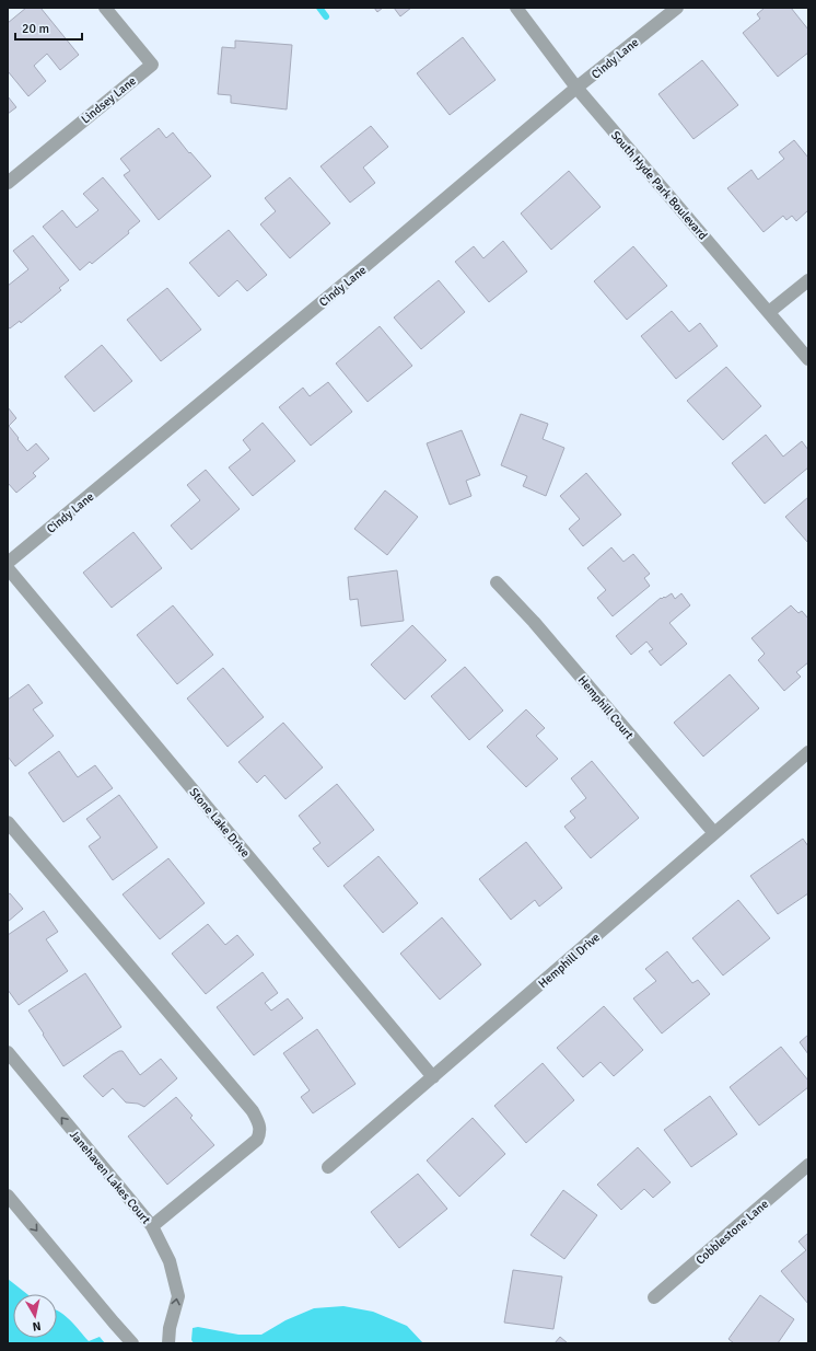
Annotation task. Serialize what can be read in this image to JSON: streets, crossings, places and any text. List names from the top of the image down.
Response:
{
  "streets": {
    "street": [
      "Cindy Lane",
      "Lindsey Lane",
      "South Hyde Park Boulevard",
      "Hemphill Court",
      "Stone Lake Drive",
      "Hemphill Drive",
      "Janehaven Lakes Court",
      "Cobblestone Lane"
    ]
  },
  "crossings": [
    ["Cindy Lane", "South Hyde Park Boulevard"],
    ["Hemphill Court", "Hemphill Drive"],
    ["Stone Lake Drive", "Hemphill Drive"]
  ],
  "scale_bar": "20 m",
  "north": "bottom"
}
